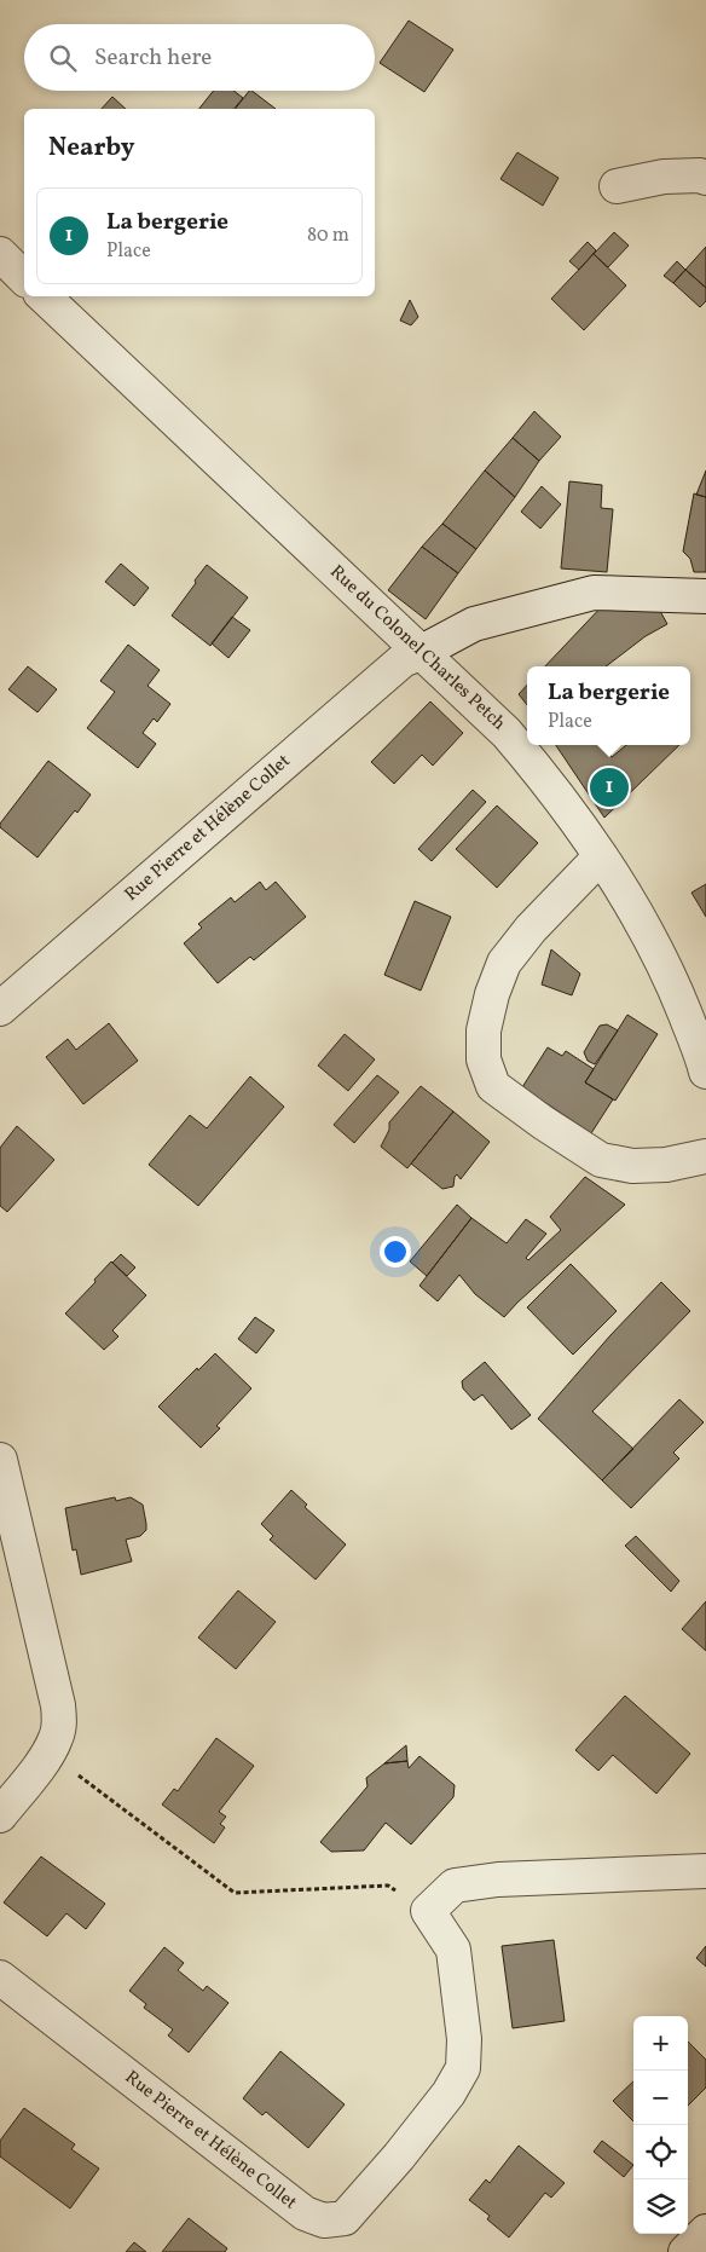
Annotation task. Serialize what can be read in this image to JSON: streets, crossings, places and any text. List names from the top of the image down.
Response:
{
  "streets": {
    "street": ["Rue du Colonel Charles Petch", "Rue Pierre et Hélène Collet"]
  },
  "crossings": [
    ["Rue du Colonel Charles Petch", "Rue Pierre et Hélène Collet"]
  ],
  "page": {
    "search": "Search here",
    "heading": "Nearby",
    "list": [
      {
        "mark": "1",
        "name": "La bergerie",
        "note": "Place",
        "value": "80 m"
      }
    ],
    "popup": ["La bergerie", "Place"],
    "pins": "1",
    "map_buttons": ["+", "−"]
  }
}
